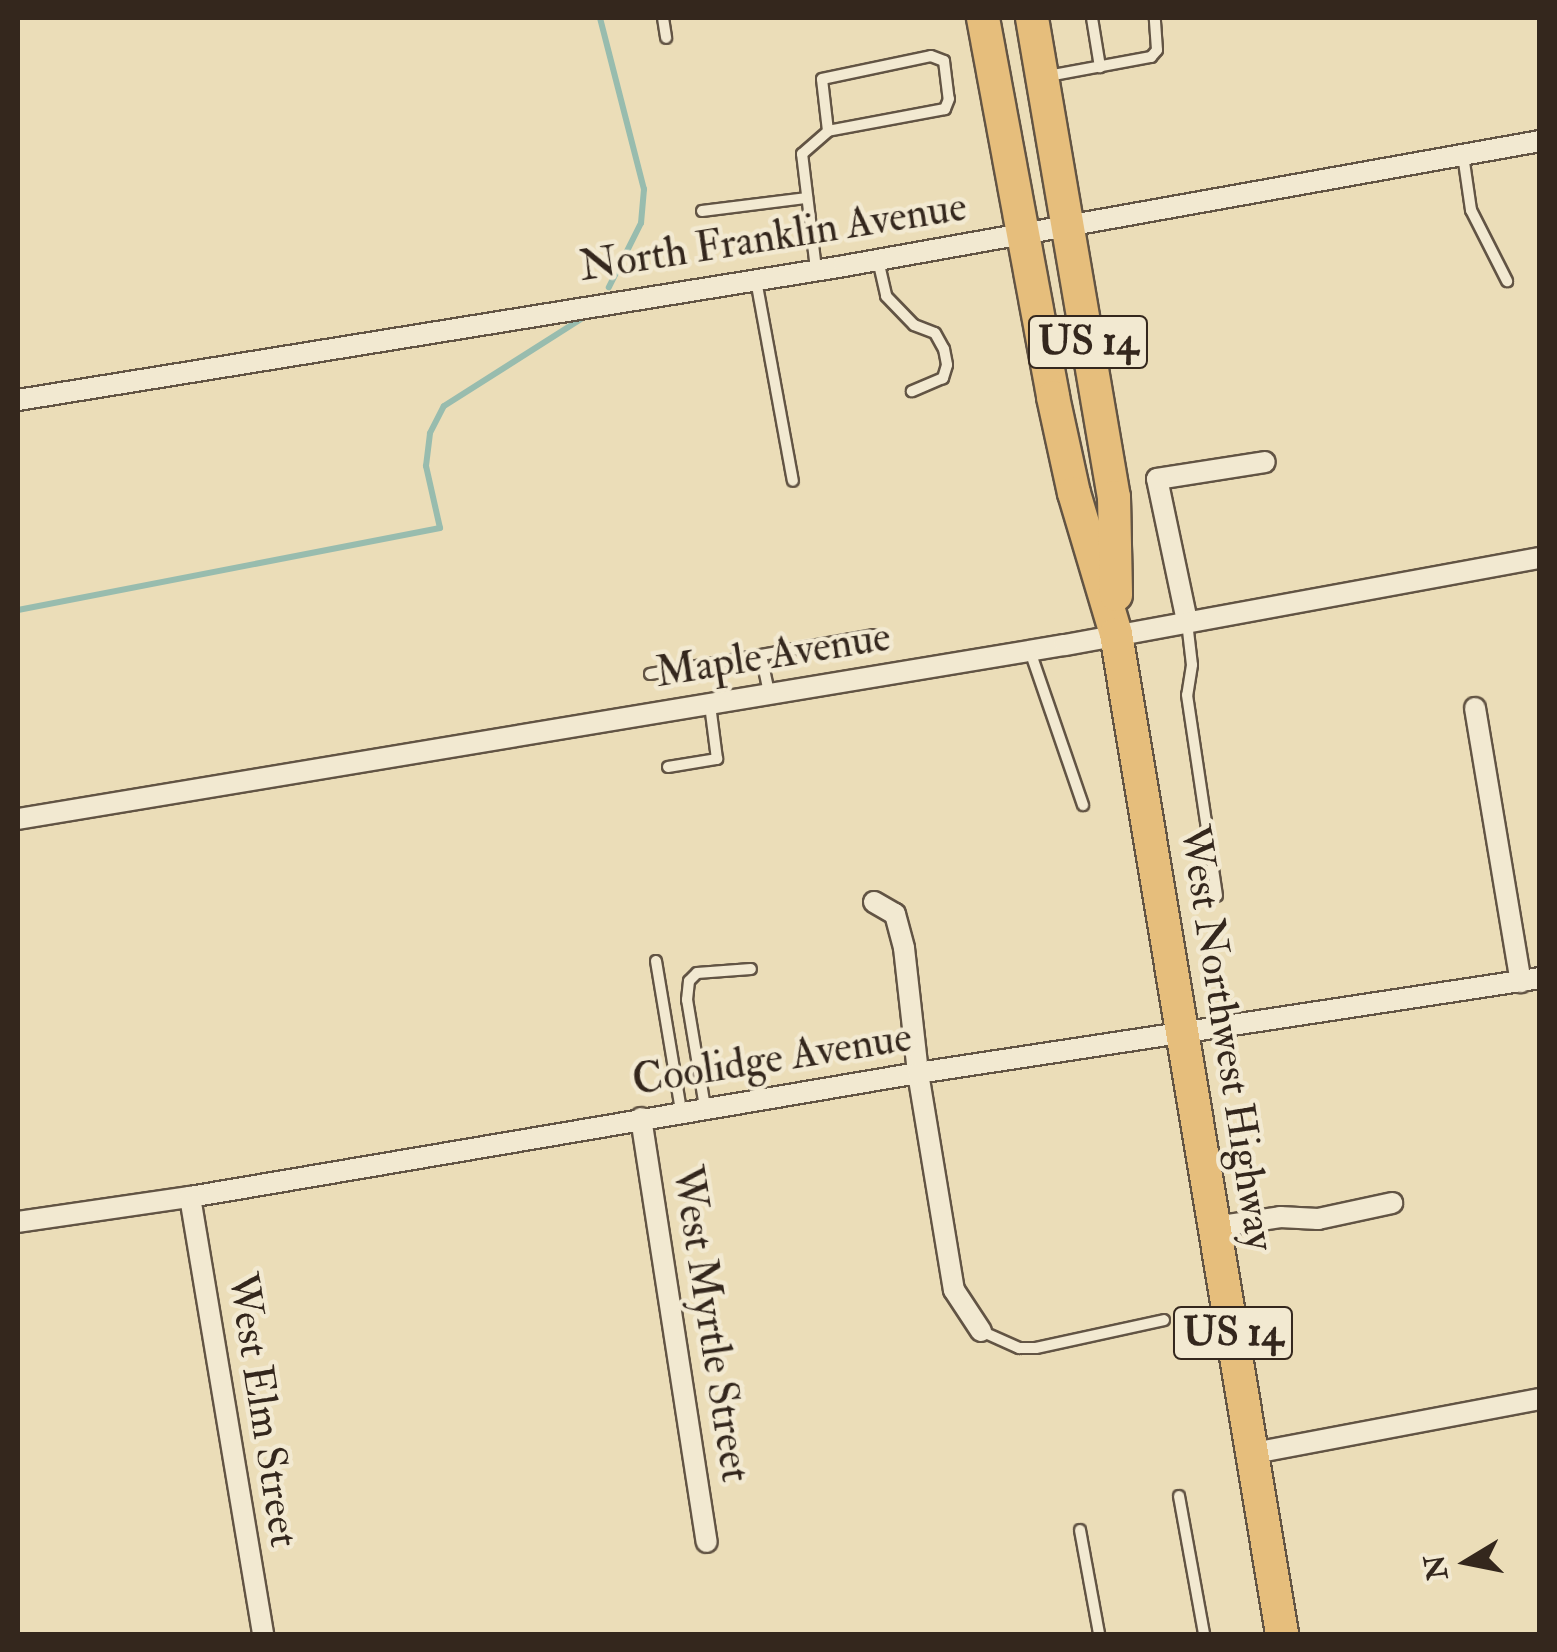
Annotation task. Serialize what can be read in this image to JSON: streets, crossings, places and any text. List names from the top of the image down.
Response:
{
  "streets": {
    "main road": ["US 14", "West Northwest Highway"],
    "street": [
      "North Franklin Avenue",
      "Maple Avenue",
      "Coolidge Avenue",
      "West Myrtle Street",
      "West Elm Street"
    ]
  },
  "crossings": [
    ["North Franklin Avenue", "West Northwest Highway"],
    ["Maple Avenue", "West Northwest Highway"],
    ["West Northwest Highway", "Coolidge Avenue"],
    ["Coolidge Avenue", "West Myrtle Street"],
    ["Coolidge Avenue", "West Elm Street"]
  ],
  "north": "left"
}
